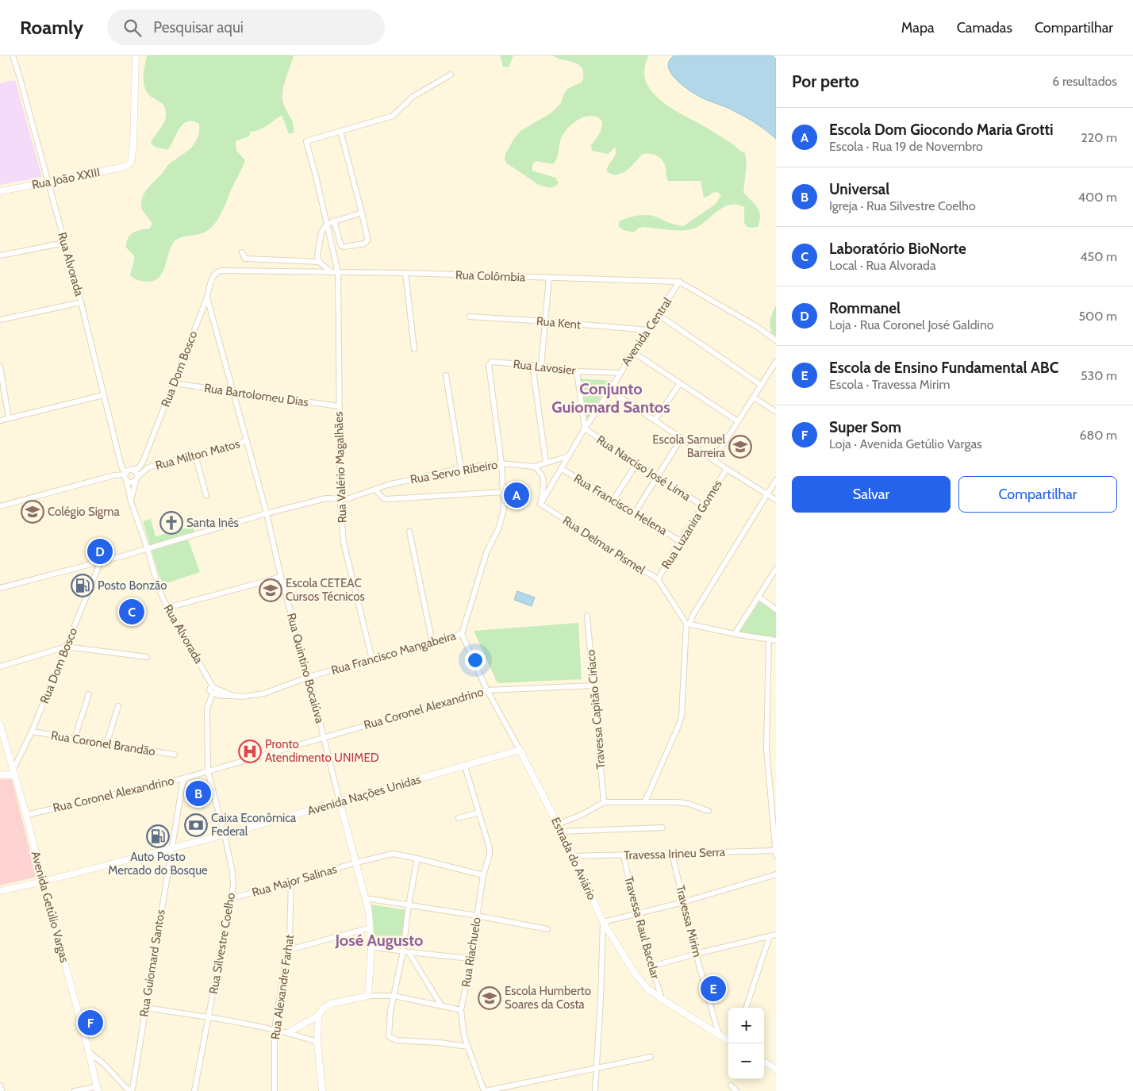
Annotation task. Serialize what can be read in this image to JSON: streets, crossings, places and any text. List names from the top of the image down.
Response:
{
  "streets": {
    "street": [
      "Rua João XXIII",
      "Rua Alvorada",
      "Rua Colômbia",
      "Rua Kent",
      "Avenida Central",
      "Rua Lavosier",
      "Rua Dom Bosco",
      "Rua Bartolomeu Dias",
      "Rua Milton Matos",
      "Rua Valério Magalhães",
      "Rua Narciso José Lima",
      "Rua Servo Ribeiro",
      "Rua Francisco Helena",
      "Rua Luzanira Gomes",
      "Rua Delmar Pismel",
      "Rua Francisco Mangabeira",
      "Rua Quintino Bocaiúva",
      "Rua Coronel Alexandrino",
      "Travessa Capitão Ciríaco",
      "Rua Coronel Brandão",
      "Avenida Nações Unidas",
      "Travessa Irineu Serra",
      "Estrada do Aviário",
      "Rua Major Salinas",
      "Avenida Getúlio Vargas",
      "Travessa Mirim",
      "Travessa Raul Bacelar",
      "Rua Silvestre Coelho",
      "Rua Riachuelo",
      "Rua Guiomard Santos",
      "Rua Alexandre Farhat"
    ]
  },
  "crossings": [
    ["Rua João XXIII", "Rua Alvorada"],
    ["Rua Alvorada", "Rua Milton Matos"],
    ["Rua Alvorada", "Rua Servo Ribeiro"],
    ["Rua Alvorada", "Rua Francisco Mangabeira"],
    ["Rua Alvorada", "Rua Silvestre Coelho"],
    ["Rua Colômbia", "Avenida Central"],
    ["Rua Colômbia", "Rua Dom Bosco"],
    ["Rua Colômbia", "Rua Valério Magalhães"],
    ["Rua Colômbia", "Rua Quintino Bocaiúva"],
    ["Rua Kent", "Avenida Central"],
    ["Avenida Central", "Rua Lavosier"],
    ["Avenida Central", "Rua Narciso José Lima"],
    ["Avenida Central", "Rua Servo Ribeiro"],
    ["Avenida Central", "Rua Francisco Helena"],
    ["Avenida Central", "Rua Delmar Pismel"],
    ["Rua Lavosier", "Rua Servo Ribeiro"],
    ["Rua Dom Bosco", "Rua Bartolomeu Dias"],
    ["Rua Dom Bosco", "Rua Milton Matos"],
    ["Rua Dom Bosco", "Rua Servo Ribeiro"],
    ["Rua Dom Bosco", "Rua Quintino Bocaiúva"],
    ["Rua Dom Bosco", "Rua Coronel Brandão"],
    ["Rua Dom Bosco", "Avenida Getúlio Vargas"],
    ["Rua Bartolomeu Dias", "Rua Valério Magalhães"],
    ["Rua Bartolomeu Dias", "Rua Quintino Bocaiúva"],
    ["Rua Milton Matos", "Rua Quintino Bocaiúva"],
    ["Rua Valério Magalhães", "Rua Servo Ribeiro"],
    ["Rua Valério Magalhães", "Rua Francisco Mangabeira"],
    ["Rua Narciso José Lima", "Rua Luzanira Gomes"],
    ["Rua Servo Ribeiro", "Rua Quintino Bocaiúva"],
    ["Rua Francisco Helena", "Rua Luzanira Gomes"],
    ["Rua Luzanira Gomes", "Rua Delmar Pismel"],
    ["Rua Francisco Mangabeira", "Rua Quintino Bocaiúva"],
    ["Rua Francisco Mangabeira", "Estrada do Aviário"],
    ["Rua Francisco Mangabeira", "Rua Silvestre Coelho"],
    ["Rua Quintino Bocaiúva", "Rua Coronel Alexandrino"],
    ["Rua Quintino Bocaiúva", "Avenida Nações Unidas"],
    ["Rua Quintino Bocaiúva", "Rua Major Salinas"],
    ["Rua Coronel Alexandrino", "Travessa Capitão Ciríaco"],
    ["Rua Coronel Alexandrino", "Estrada do Aviário"],
    ["Rua Coronel Alexandrino", "Avenida Getúlio Vargas"],
    ["Rua Coronel Alexandrino", "Rua Silvestre Coelho"],
    ["Rua Coronel Alexandrino", "Rua Guiomard Santos"],
    ["Avenida Nações Unidas", "Estrada do Aviário"],
    ["Avenida Nações Unidas", "Avenida Getúlio Vargas"],
    ["Avenida Nações Unidas", "Rua Silvestre Coelho"],
    ["Avenida Nações Unidas", "Rua Riachuelo"],
    ["Avenida Nações Unidas", "Rua Guiomard Santos"],
    ["Travessa Irineu Serra", "Estrada do Aviário"],
    ["Travessa Irineu Serra", "Travessa Mirim"],
    ["Travessa Irineu Serra", "Travessa Raul Bacelar"],
    ["Estrada do Aviário", "Travessa Mirim"],
    ["Estrada do Aviário", "Travessa Raul Bacelar"],
    ["Rua Major Salinas", "Rua Silvestre Coelho"],
    ["Rua Major Salinas", "Rua Riachuelo"],
    ["Rua Major Salinas", "Rua Alexandre Farhat"],
    ["Avenida Getúlio Vargas", "Rua Guiomard Santos"]
  ],
  "districts": ["Conjunto Guiomard Santos", "José Augusto"],
  "places": {
    "school or university": [
      "Escola Samuel Barreira",
      "Colégio Sigma",
      "Escola CETEAC Cursos Técnicos",
      "Escola Humberto Soares da Costa"
    ],
    "church": ["Santa Inês"],
    "fuel station": ["Posto Bonzão", "Auto Posto Mercado do Bosque"],
    "hospital": ["Pronto Atendimento UNIMED"],
    "bank": ["Caixa Econômica Federal"]
  },
  "page": {
    "header": "Roamly",
    "search": "Pesquisar aqui",
    "nav": ["Mapa", "Camadas", "Compartilhar"],
    "heading": ["Por perto", "6 resultados"],
    "list": [
      {
        "mark": "A",
        "name": "Escola Dom Giocondo Maria Grotti",
        "note": "Escola · Rua 19 de Novembro",
        "value": "220 m"
      },
      {
        "mark": "B",
        "name": "Universal",
        "note": "Igreja · Rua Silvestre Coelho",
        "value": "400 m"
      },
      {
        "mark": "C",
        "name": "Laboratório BioNorte",
        "note": "Local · Rua Alvorada",
        "value": "450 m"
      },
      {
        "mark": "D",
        "name": "Rommanel",
        "note": "Loja · Rua Coronel José Galdino",
        "value": "500 m"
      },
      {
        "mark": "E",
        "name": "Escola de Ensino Fundamental ABC",
        "note": "Escola · Travessa Mirim",
        "value": "530 m"
      },
      {
        "mark": "F",
        "name": "Super Som",
        "note": "Loja · Avenida Getúlio Vargas",
        "value": "680 m"
      }
    ],
    "buttons": ["Salvar", "Compartilhar"],
    "pins": [
      "A",
      "D",
      "C",
      "B",
      "E",
      "F"
    ],
    "map_buttons": ["+", "−"]
  }
}
